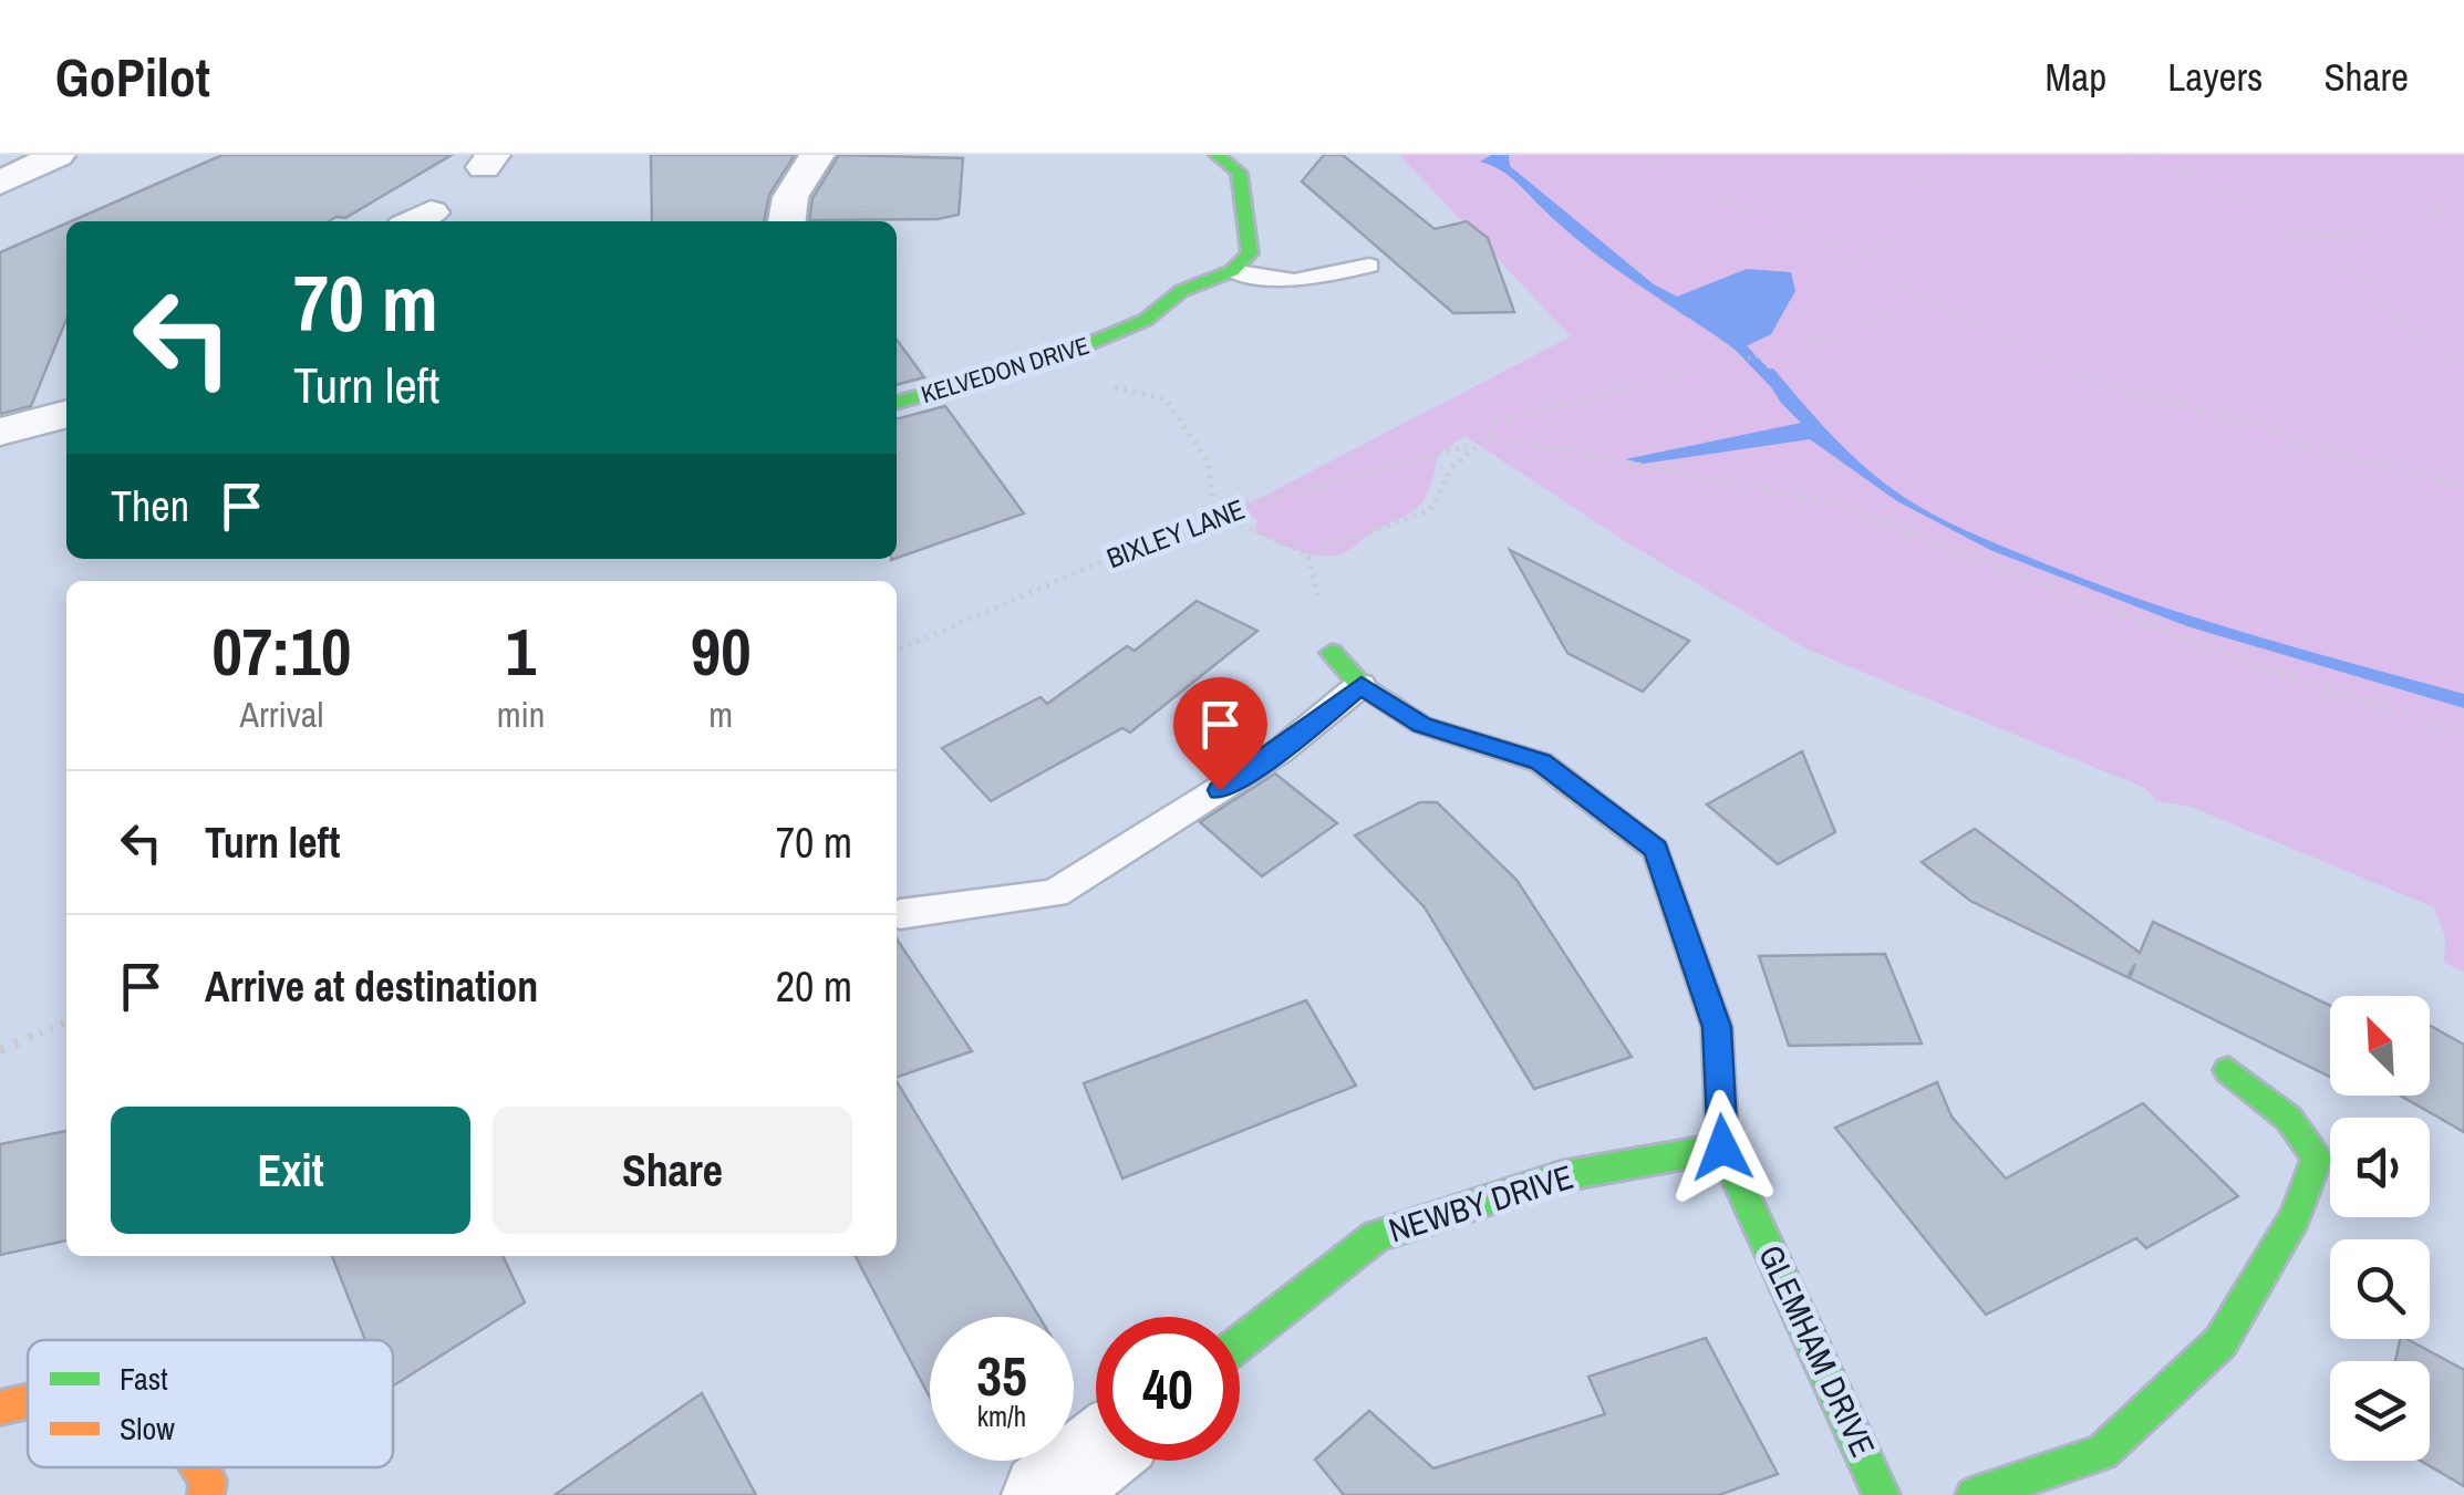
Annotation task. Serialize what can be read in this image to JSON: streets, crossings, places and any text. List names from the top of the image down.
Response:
{
  "streets": {
    "street": ["KELVEDON DRIVE", "NEWBY DRIVE", "GLEMHAM DRIVE"],
    "path": ["BIXLEY LANE"]
  },
  "crossings": [
    ["NEWBY DRIVE", "GLEMHAM DRIVE"]
  ],
  "legend": ["Fast", "Slow"],
  "north": "top left",
  "page": {
    "header": "GoPilot",
    "nav": ["Map", "Layers", "Share"],
    "turn": ["70 m", "Turn left"],
    "then": "Then",
    "eta": [
      "07:10",
      "Arrival",
      "1",
      "min",
      "90",
      "m"
    ],
    "list": [
      {
        "name": "Turn left",
        "value": "70 m"
      },
      {
        "name": "Arrive at destination",
        "value": "20 m"
      }
    ],
    "buttons": ["Exit", "Share"],
    "speed": "35 km/h",
    "limit": "40"
  }
}
